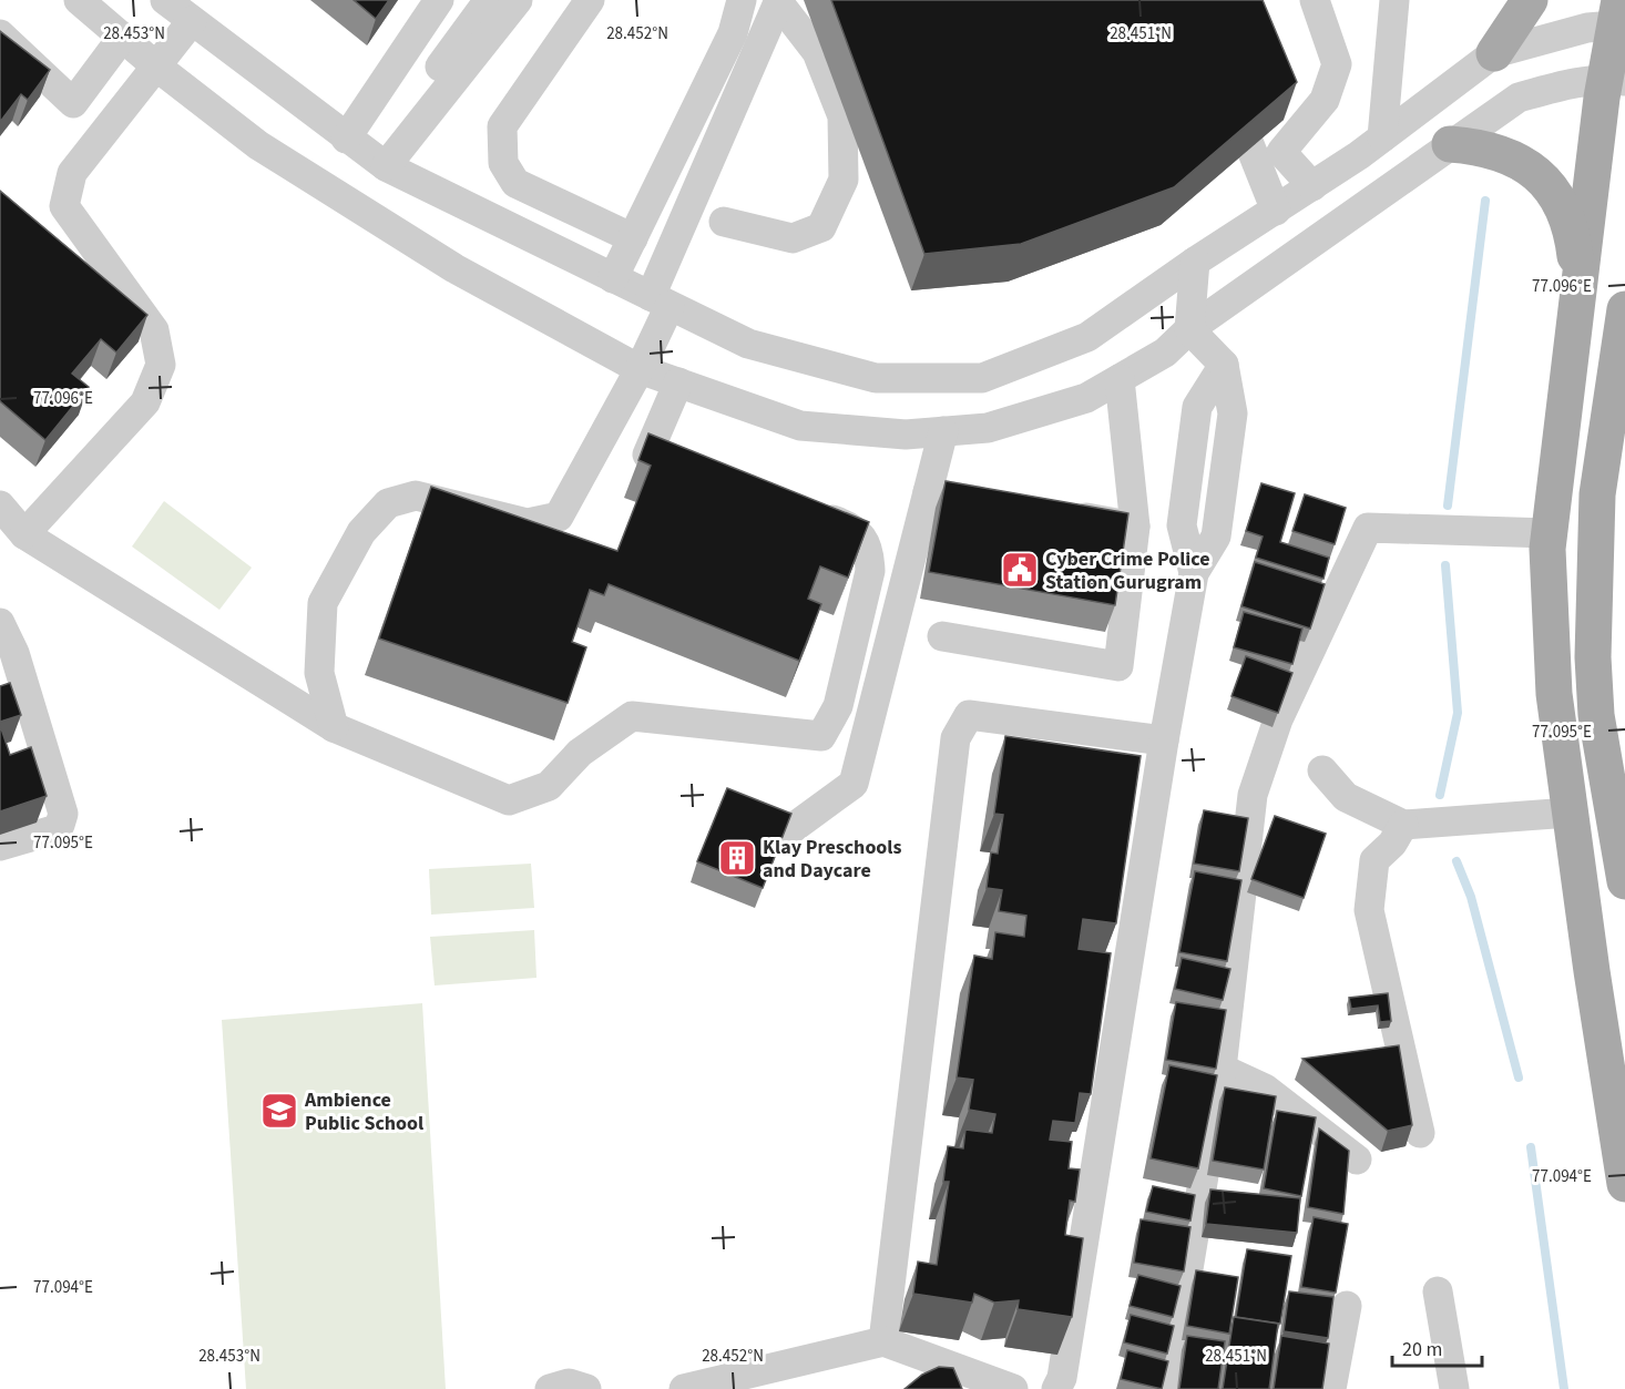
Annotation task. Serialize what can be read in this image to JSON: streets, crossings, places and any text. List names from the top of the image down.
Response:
{
  "places": {
    "public building": ["Cyber Crime Police Station Gurugram"],
    "building": ["Klay Preschools and Daycare"],
    "school or university": ["Ambience Public School"]
  },
  "scale_bar": "20 m",
  "coordinates": [
    "28.453°N",
    "28.452°N",
    "28.451°N",
    "77.096°E",
    "77.095°E",
    "77.094°E"
  ]
}
